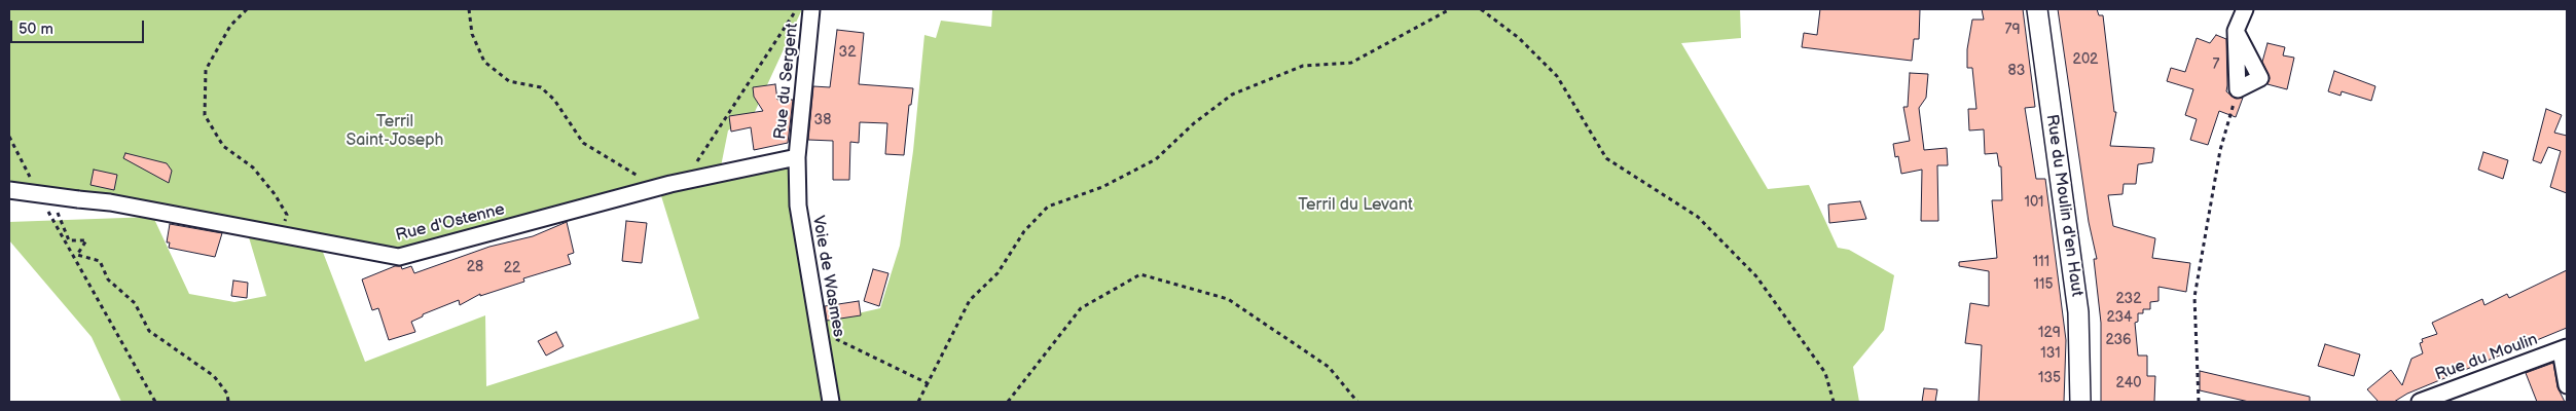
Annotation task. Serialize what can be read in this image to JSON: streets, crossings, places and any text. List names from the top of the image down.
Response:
{
  "streets": {
    "street": [
      "Rue du Sergent",
      "Rue du Moulin d'en Haut",
      "Rue d'Ostenne",
      "Voie de Wasmes",
      "Rue du Moulin"
    ]
  },
  "crossings": [
    ["Rue du Sergent", "Rue d'Ostenne"],
    ["Rue du Sergent", "Voie de Wasmes"],
    ["Rue d'Ostenne", "Voie de Wasmes"]
  ],
  "parks": ["Terril Saint-Joseph", "Terril du Levant"],
  "house_numbers": [
    "79",
    "32",
    "202",
    "7",
    "83",
    "38",
    "101",
    "111",
    "28",
    "22",
    "115",
    "232",
    "234",
    "129",
    "236",
    "131",
    "135",
    "240"
  ],
  "scale_bar": "50 m"
}
